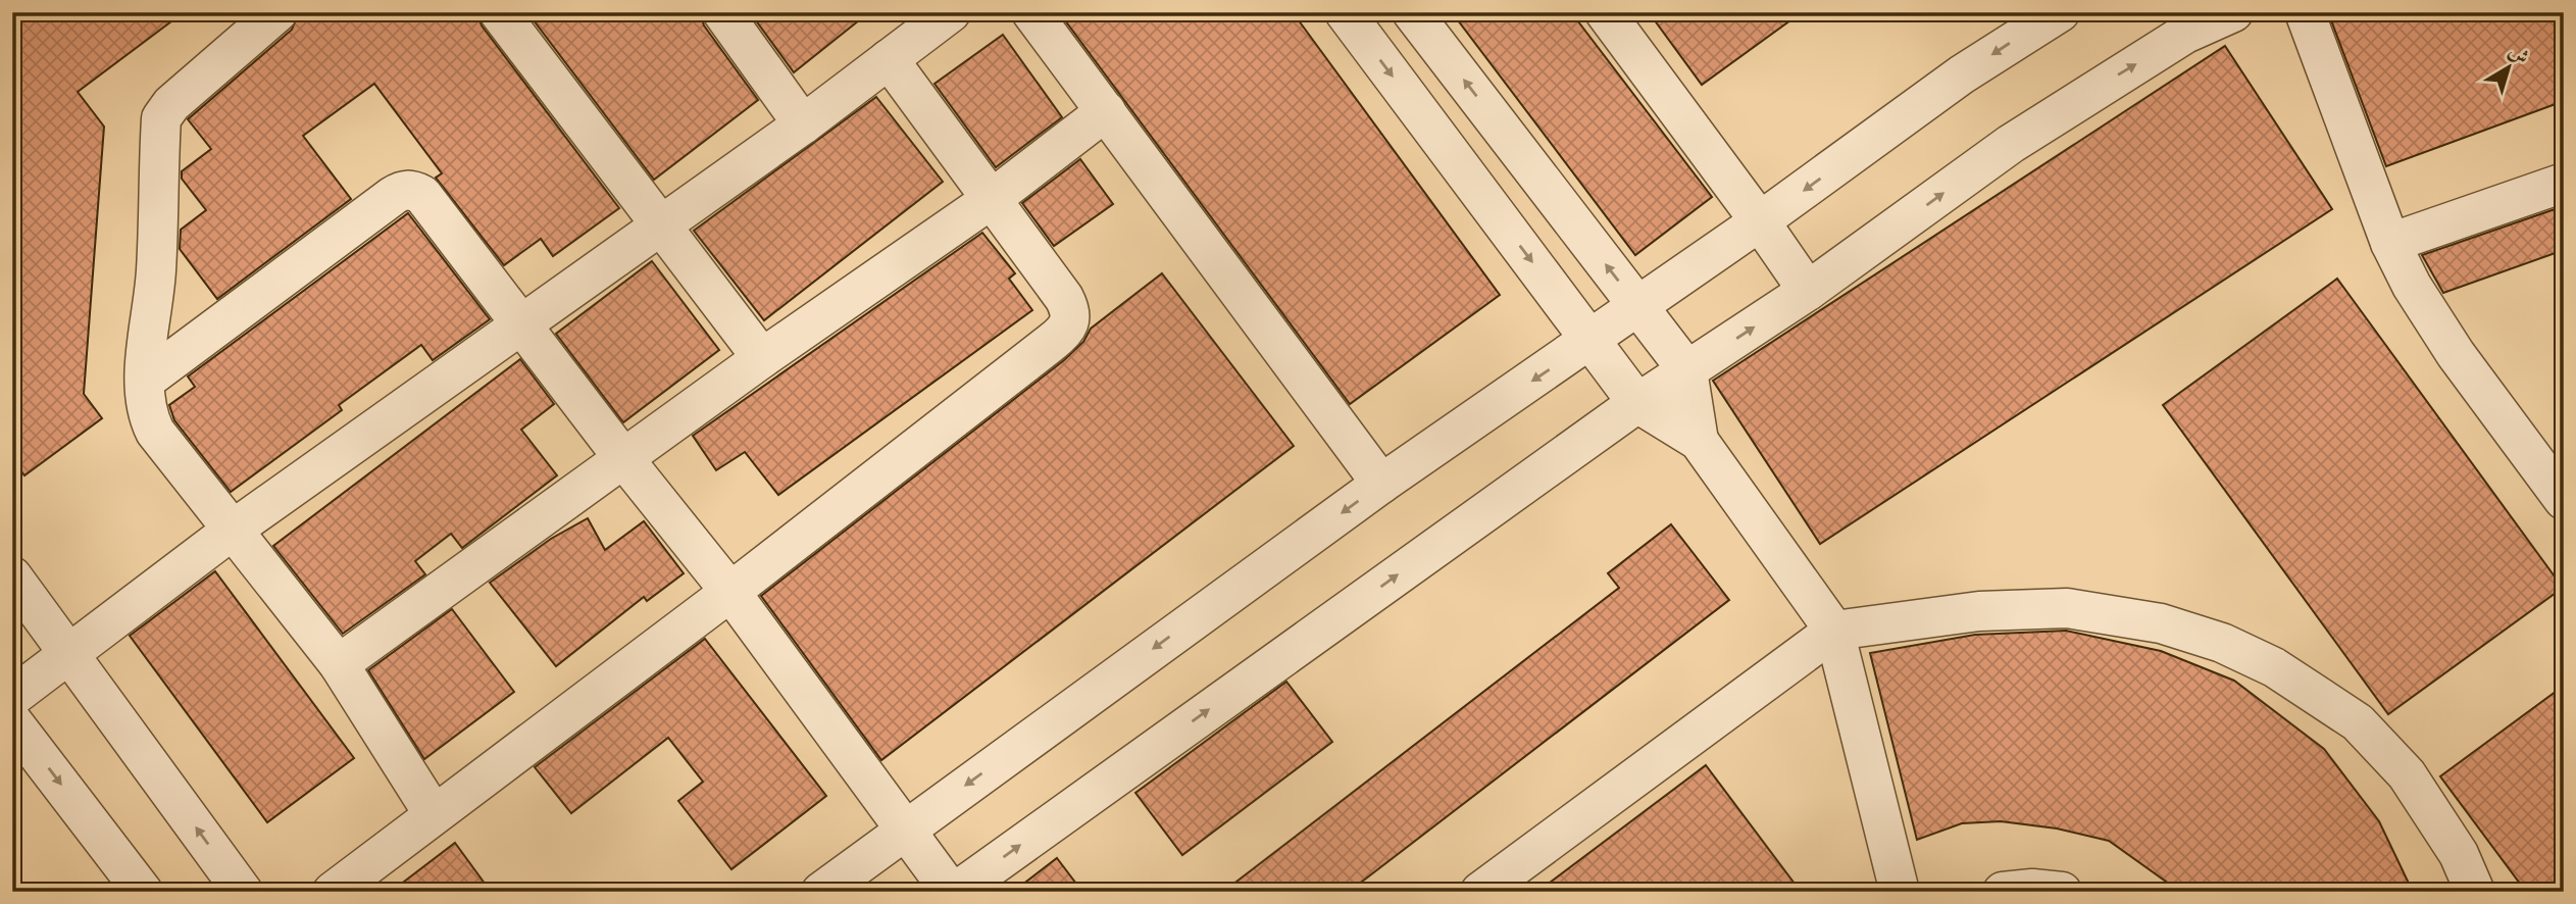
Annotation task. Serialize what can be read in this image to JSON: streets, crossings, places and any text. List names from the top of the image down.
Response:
{
  "north": "top right"
}
